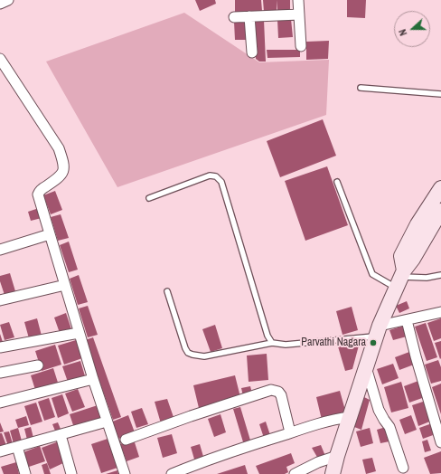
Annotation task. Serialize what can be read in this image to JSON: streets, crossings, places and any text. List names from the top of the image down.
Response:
{
  "places": ["Parvathi Nagara"],
  "north": "left"
}
